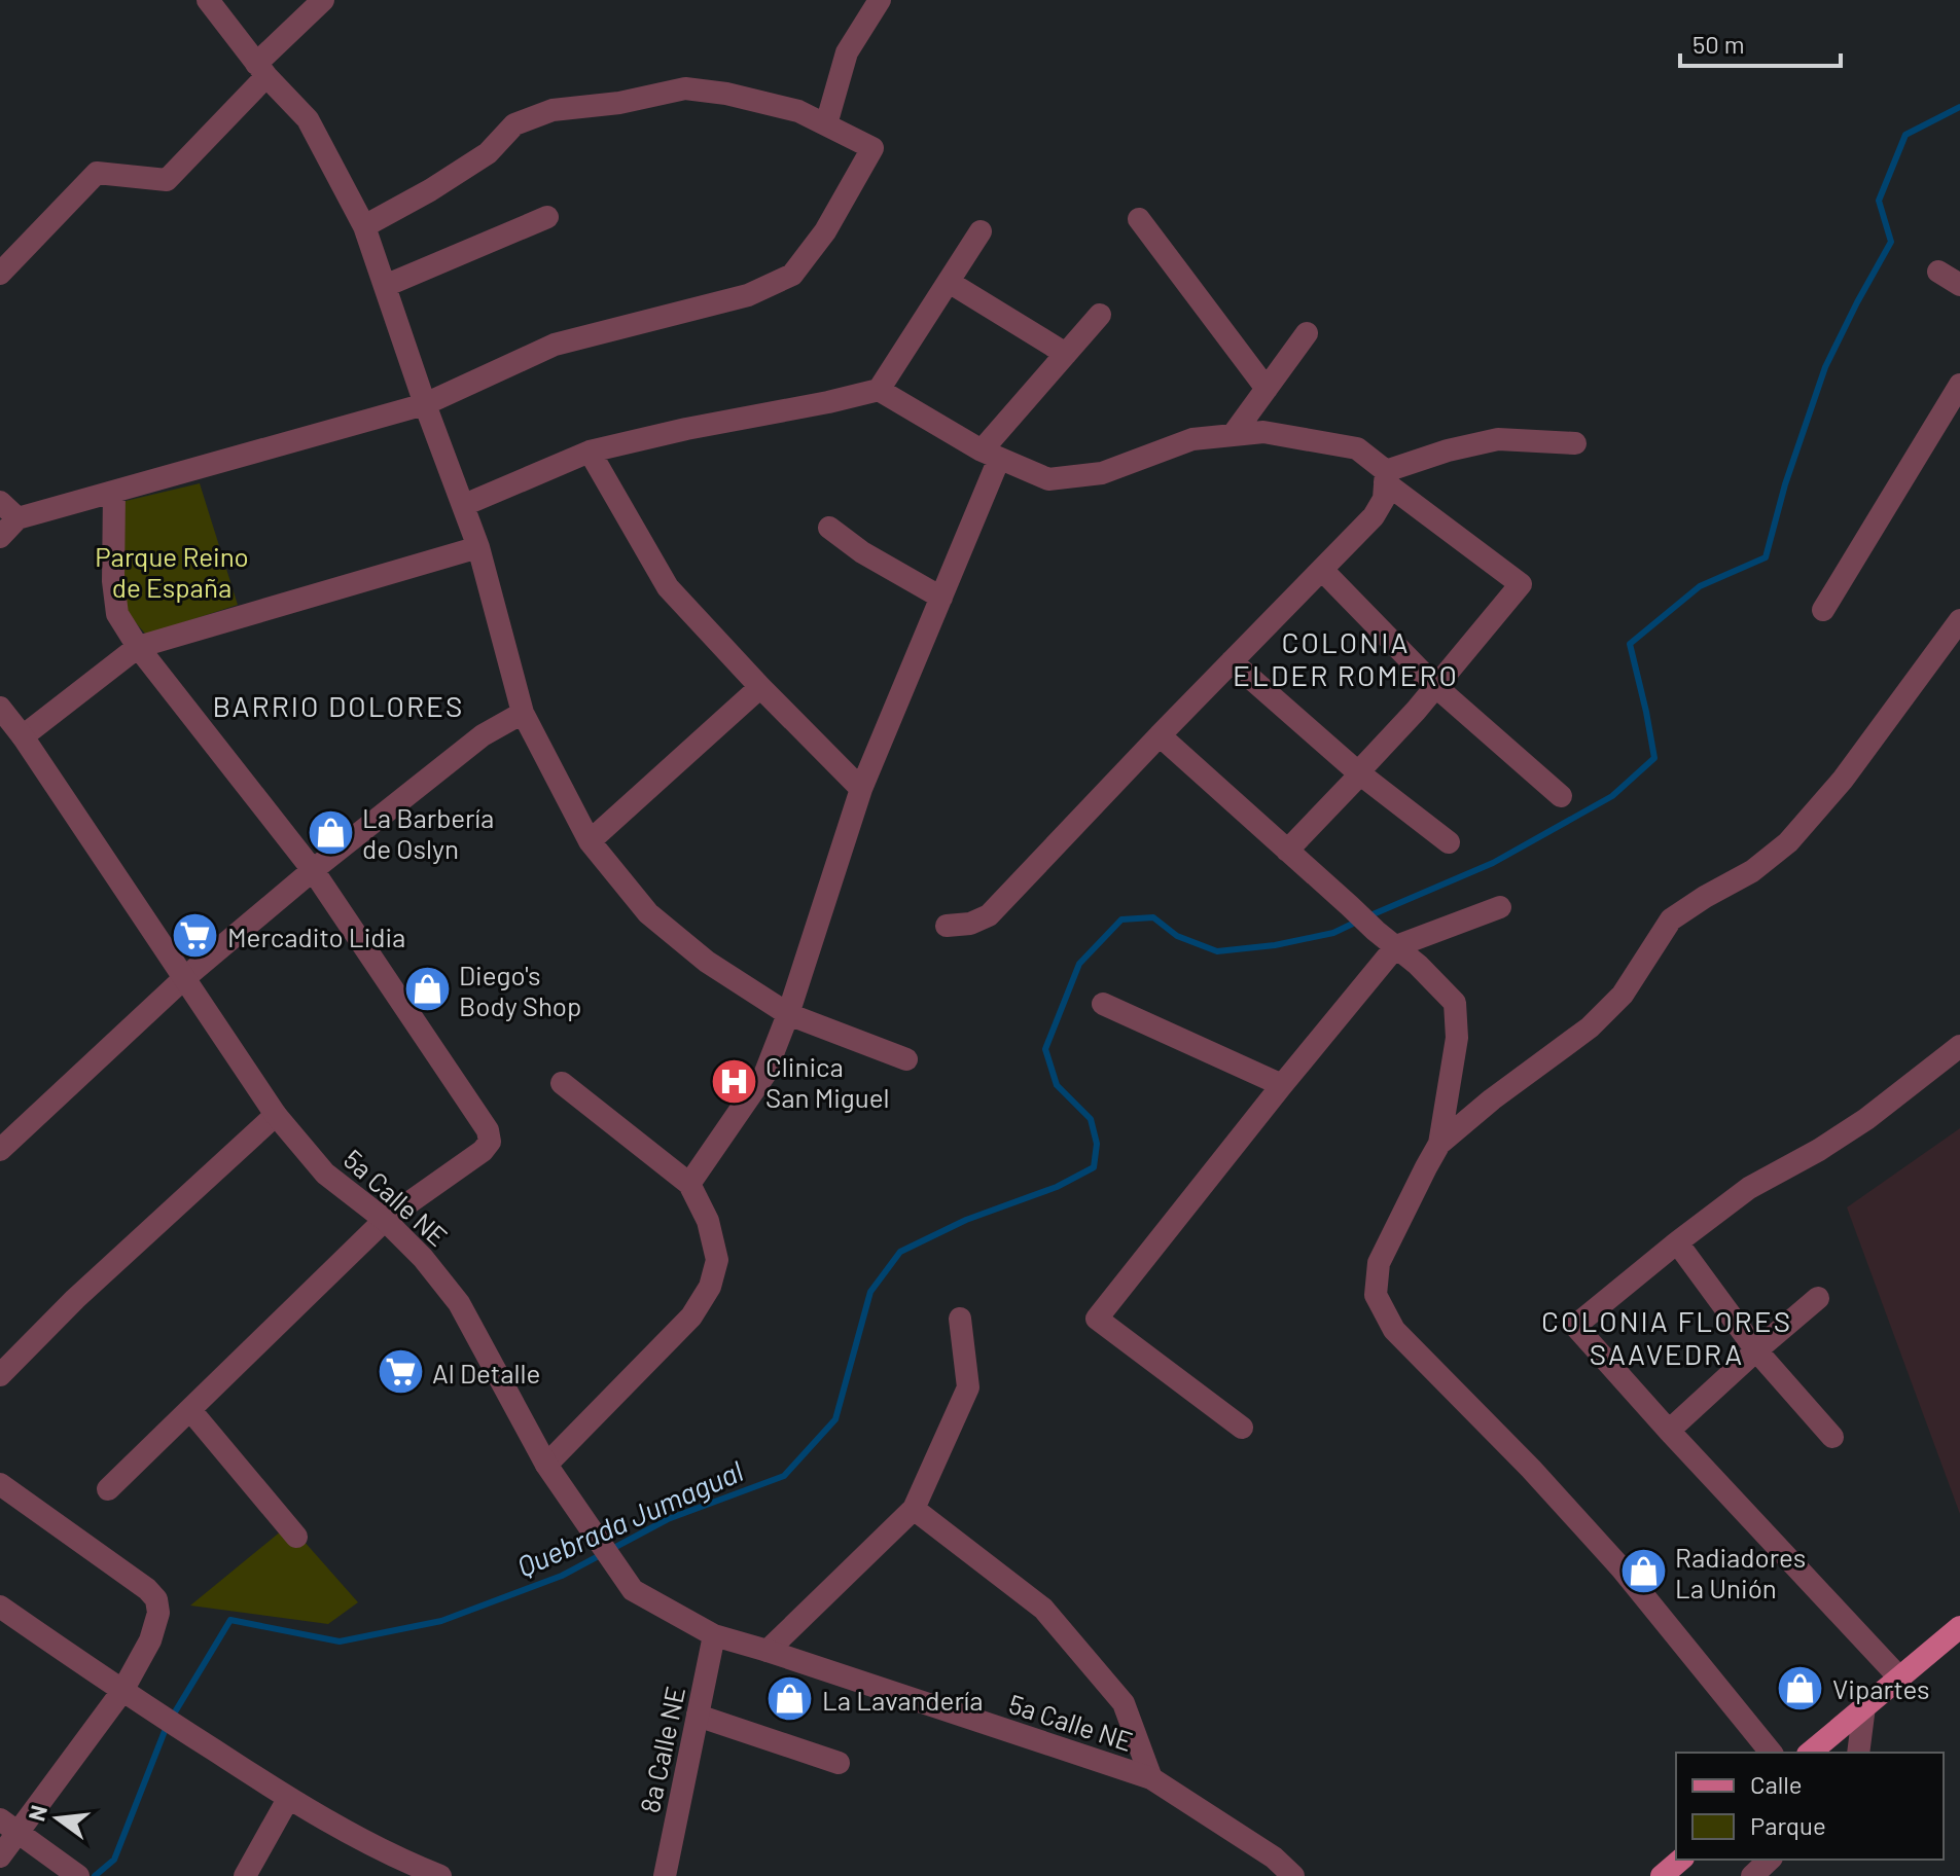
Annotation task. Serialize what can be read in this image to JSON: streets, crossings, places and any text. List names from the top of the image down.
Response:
{
  "streets": {
    "street": ["5a Calle NE", "8a Calle NE"]
  },
  "crossings": [
    ["5a Calle NE", "8a Calle NE"]
  ],
  "districts": ["COLONIA ELDER ROMERO", "BARRIO DOLORES", "COLONIA FLORES SAAVEDRA"],
  "water": ["Quebrada Jumagual"],
  "parks": ["Parque Reino de España"],
  "places": {
    "shop": [
      "La Barbería de Oslyn",
      "Diego's Body Shop",
      "Radiadores La Unión",
      "Vipartes",
      "La Lavandería"
    ],
    "supermarket": ["Mercadito Lidia", "Al Detalle"],
    "hospital": ["Clinica San Miguel"]
  },
  "legend": ["Calle", "Parque"],
  "scale_bar": "50 m",
  "north": "left"
}
